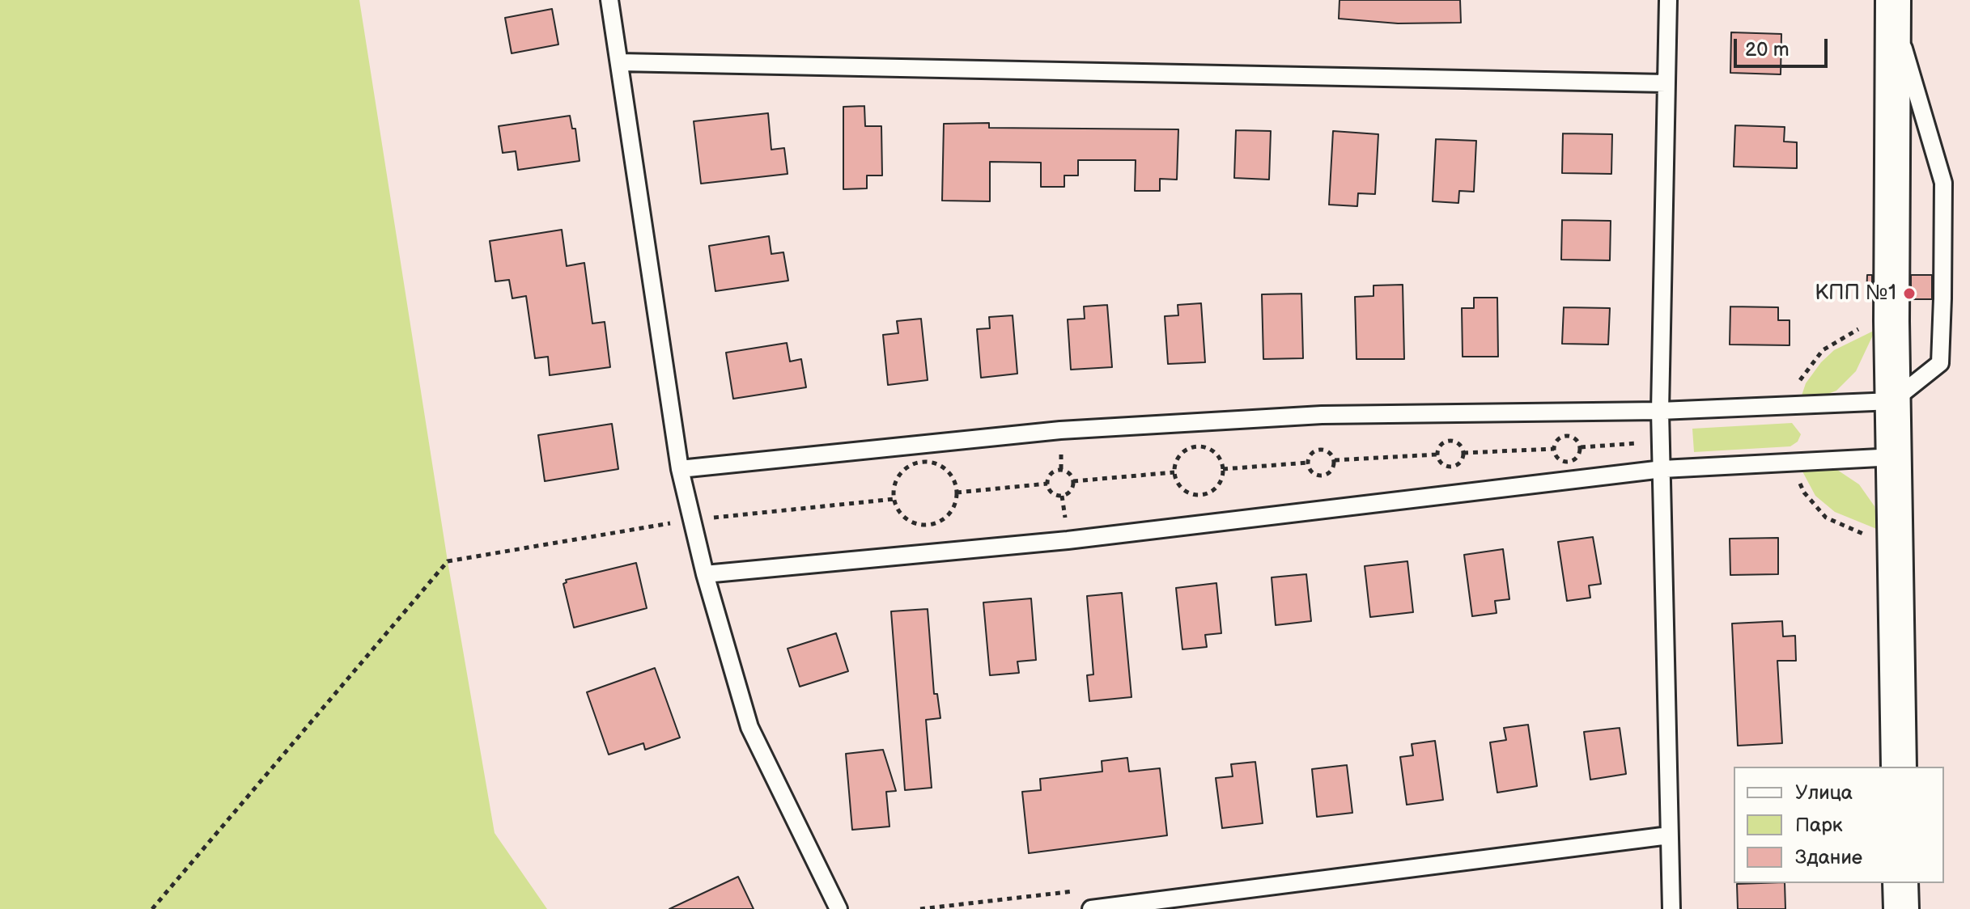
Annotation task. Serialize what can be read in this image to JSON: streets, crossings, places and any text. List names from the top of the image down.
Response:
{
  "places": ["КПП №1"],
  "legend": ["Улица", "Парк", "Здание"],
  "scale_bar": "20 m"
}
